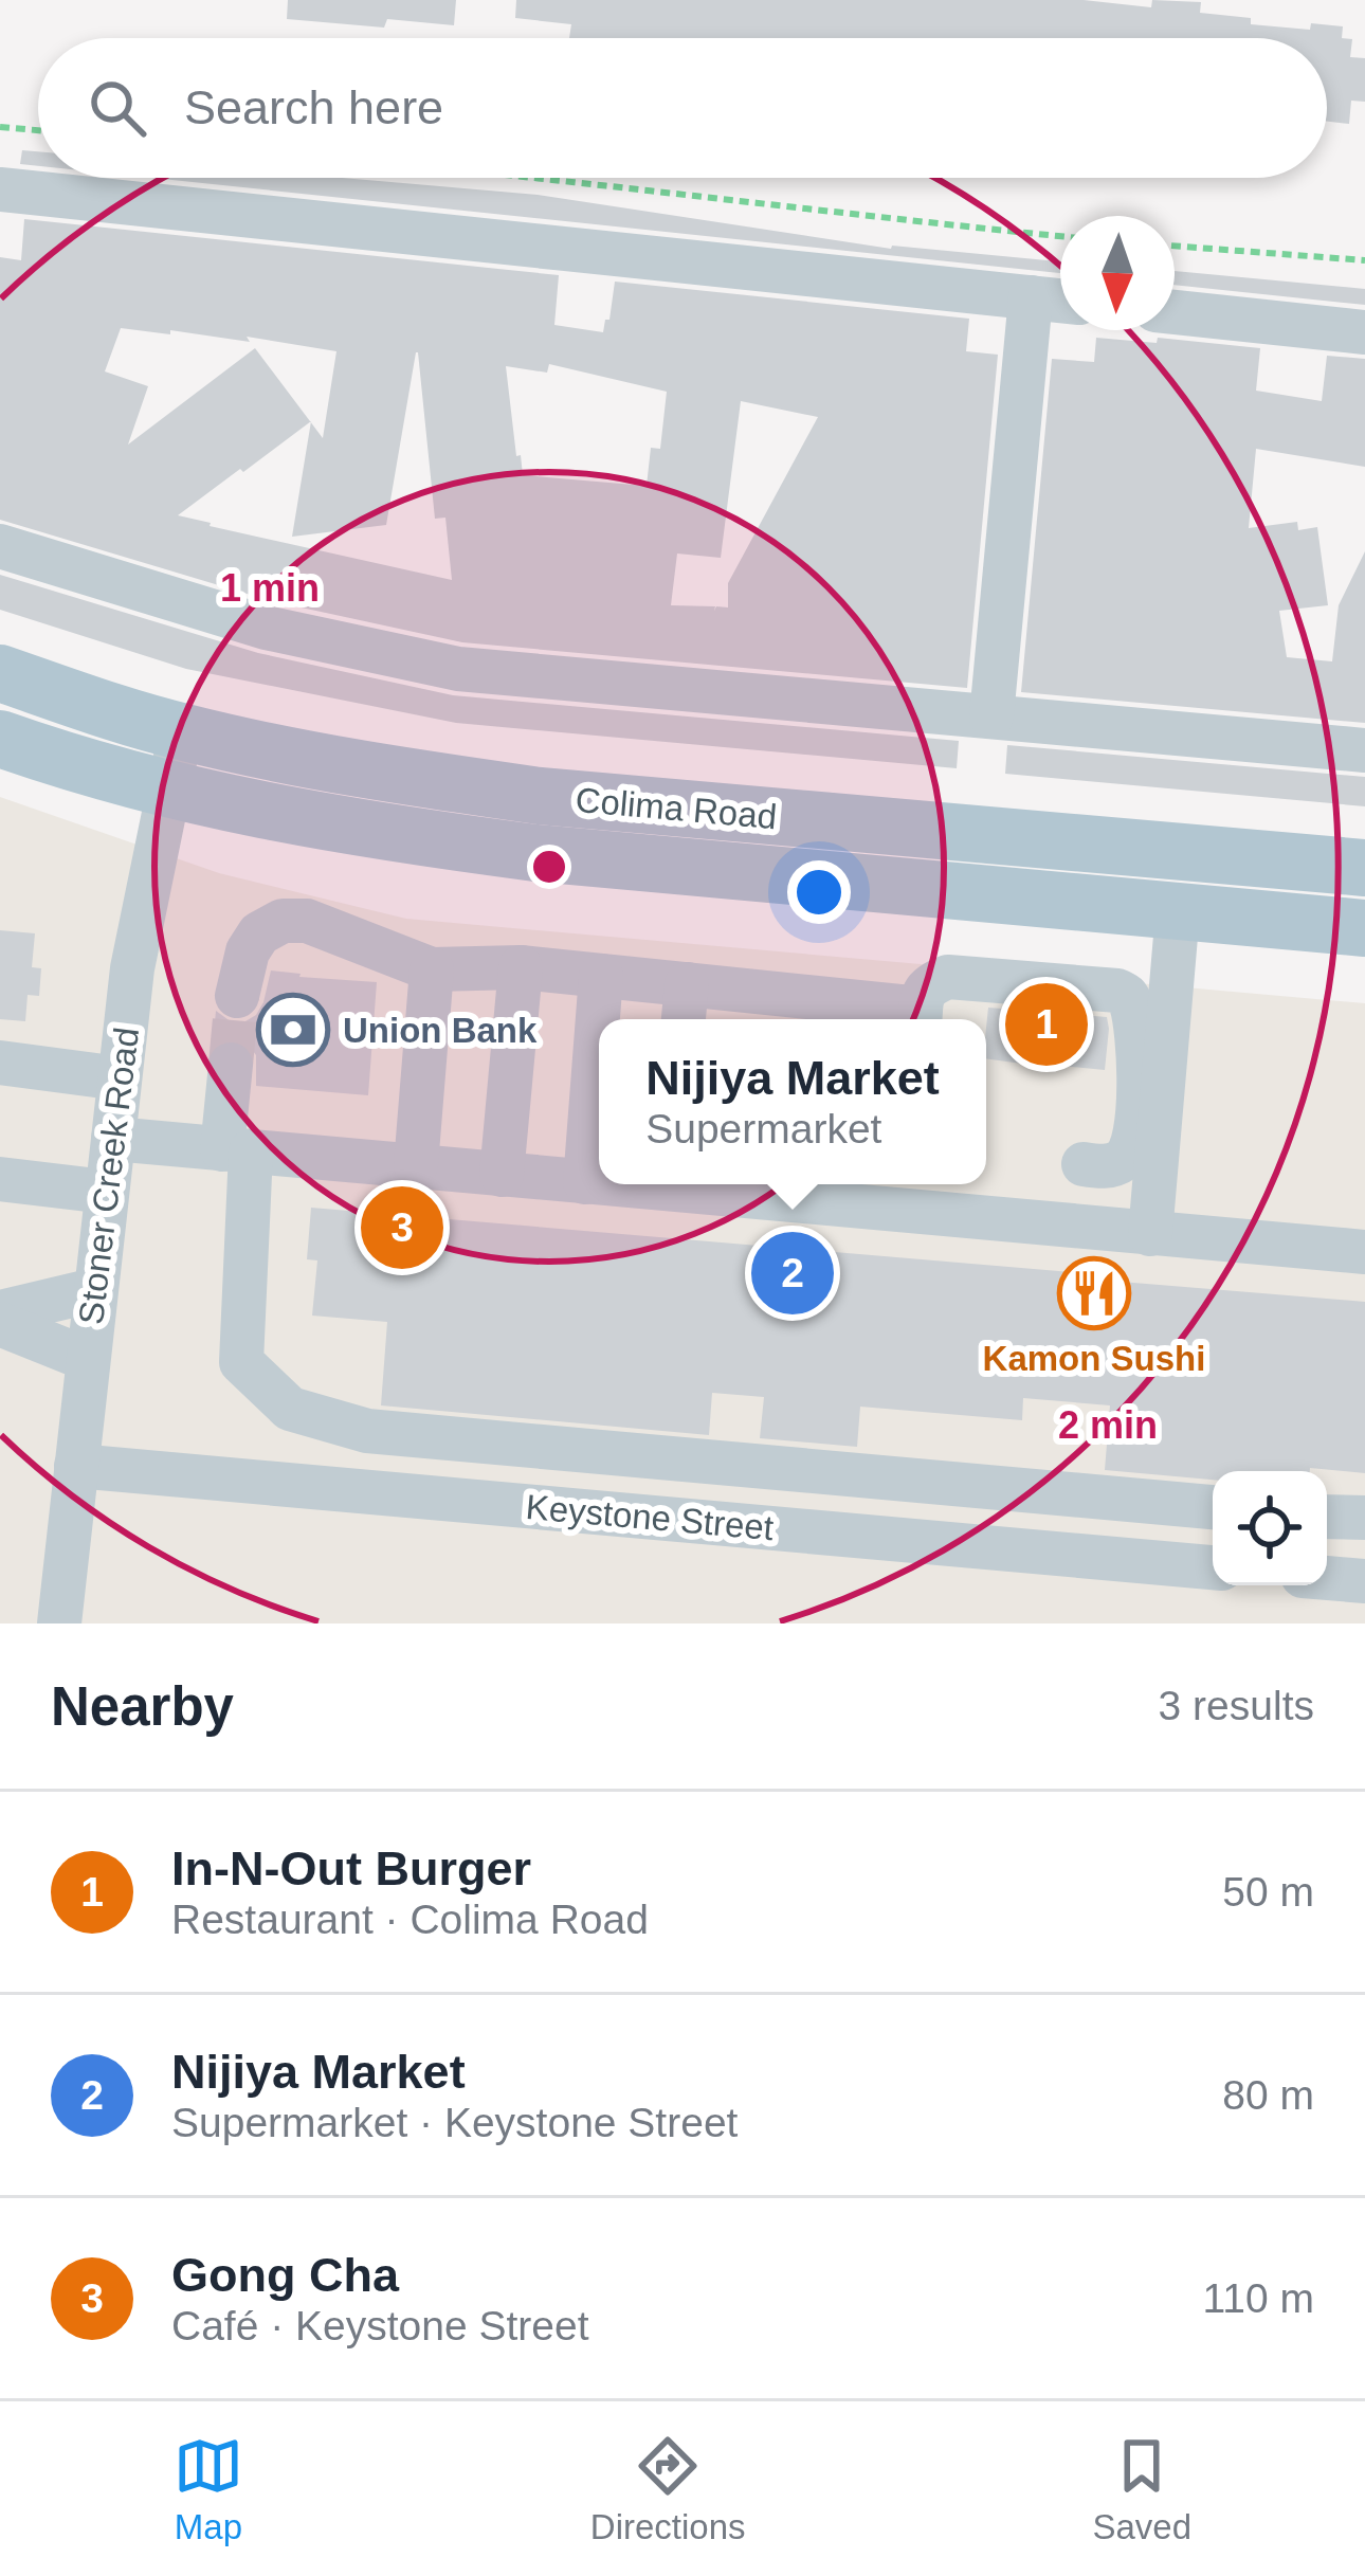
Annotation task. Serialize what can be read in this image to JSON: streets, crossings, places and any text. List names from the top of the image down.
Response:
{
  "streets": {
    "main road": ["Colima Road"],
    "street": ["Stoner Creek Road", "Keystone Street"]
  },
  "crossings": [
    ["Colima Road", "Stoner Creek Road"],
    ["Stoner Creek Road", "Keystone Street"]
  ],
  "places": {
    "bank": ["Union Bank"],
    "restaurant": ["Kamon Sushi"]
  },
  "north": "bottom",
  "page": {
    "search": "Search here",
    "pins": ["1", "3", "2"],
    "popup": ["Nijiya Market", "Supermarket"],
    "heading": ["Nearby", "3 results"],
    "list": [
      {
        "mark": "1",
        "name": "In-N-Out Burger",
        "note": "Restaurant · Colima Road",
        "value": "50 m"
      },
      {
        "mark": "2",
        "name": "Nijiya Market",
        "note": "Supermarket · Keystone Street",
        "value": "80 m"
      },
      {
        "mark": "3",
        "name": "Gong Cha",
        "note": "Café · Keystone Street",
        "value": "110 m"
      }
    ],
    "nav": ["Map", "Directions", "Saved"]
  },
  "rings": ["1 min", "2 min"]
}
